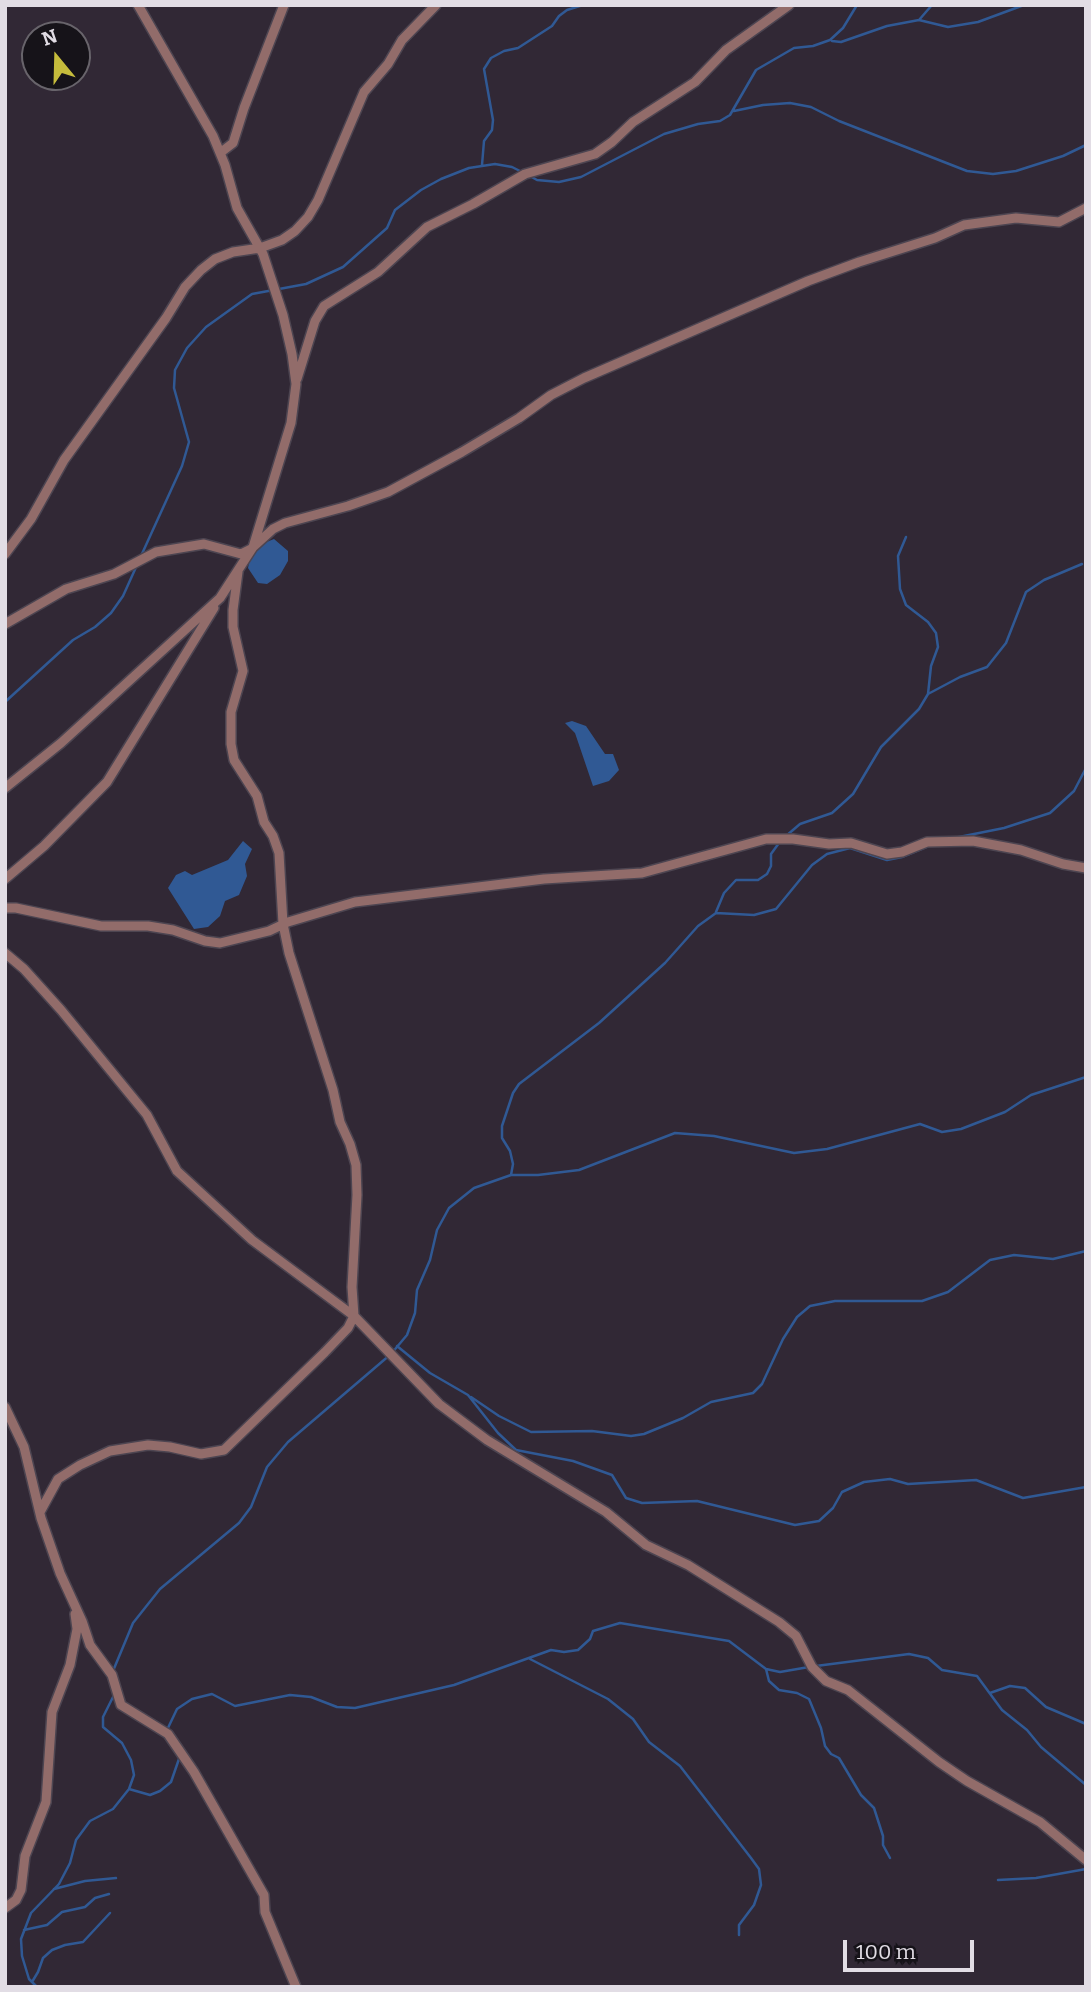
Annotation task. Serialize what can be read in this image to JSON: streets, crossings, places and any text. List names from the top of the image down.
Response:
{
  "scale_bar": "100 m",
  "north": "top"
}
